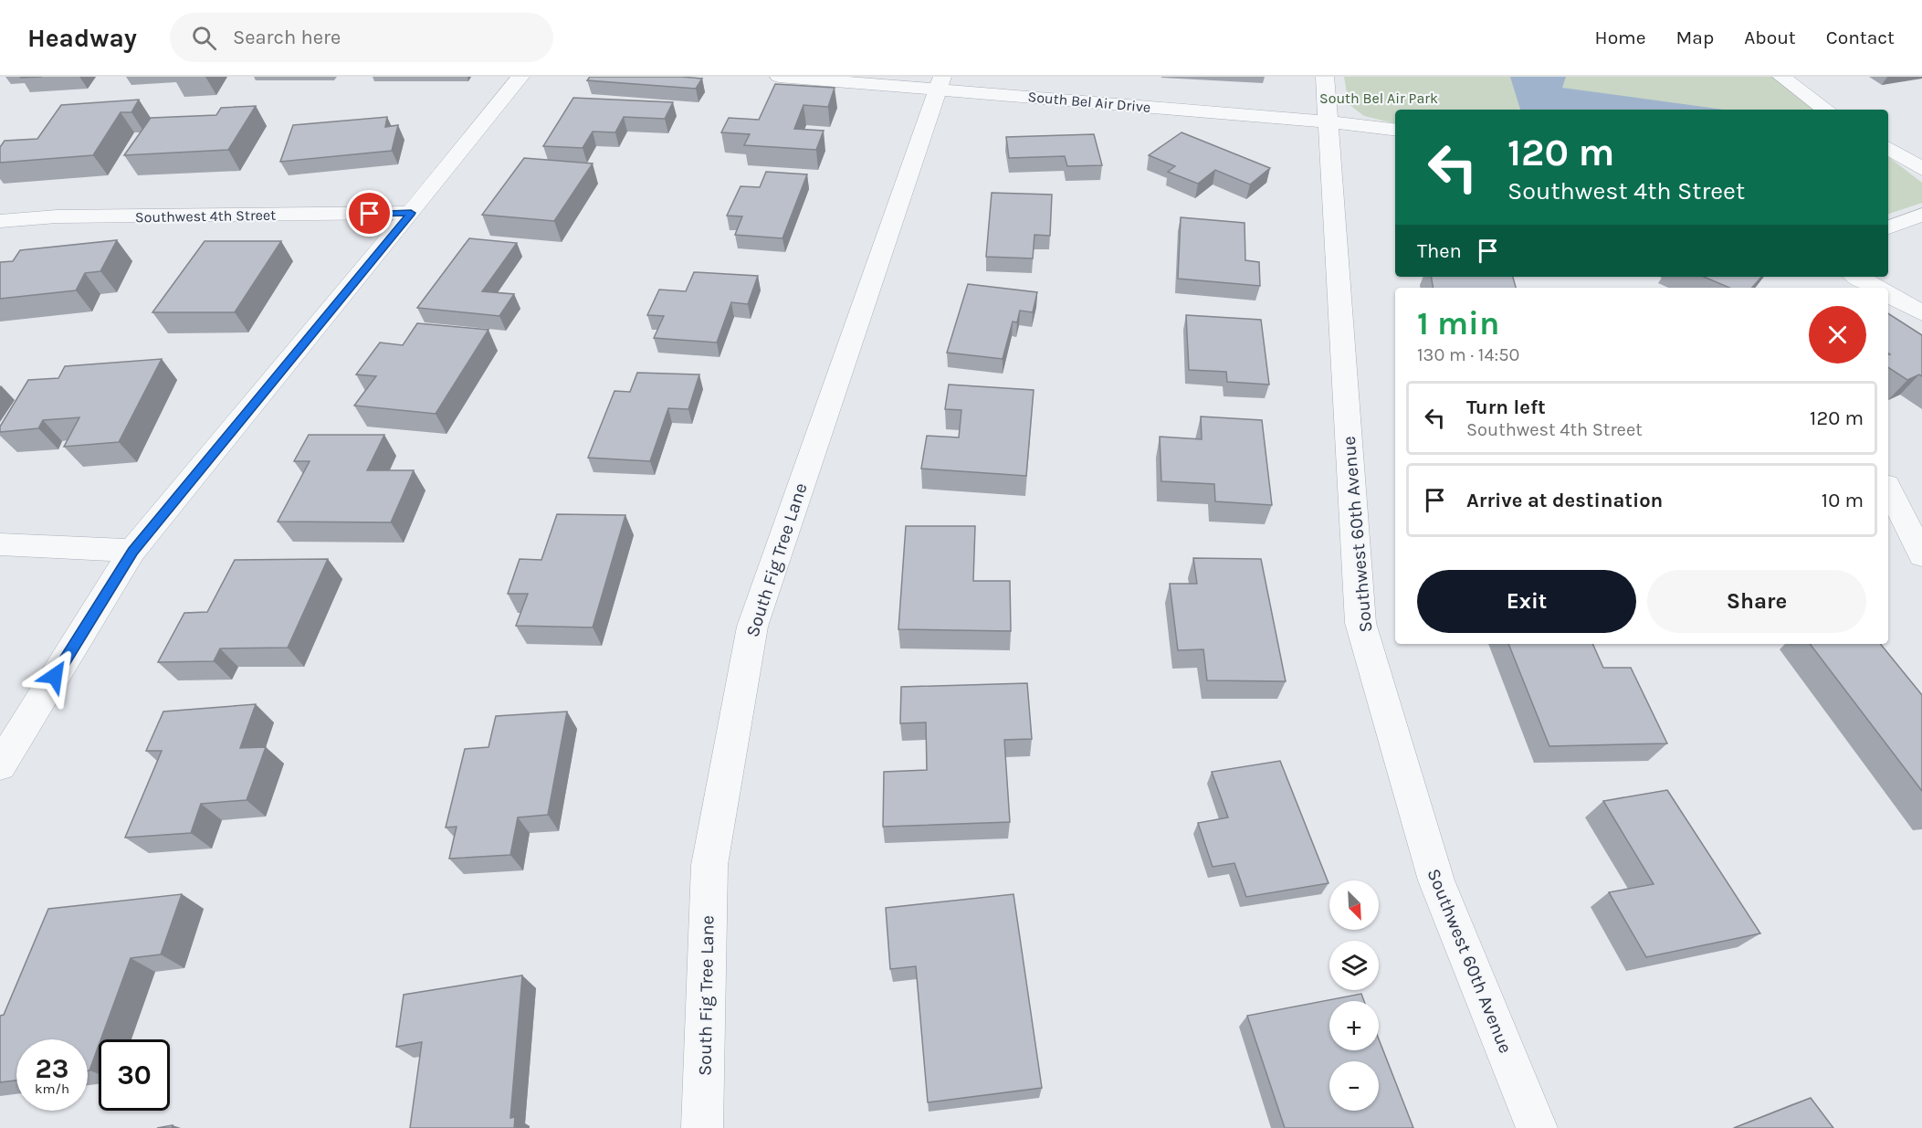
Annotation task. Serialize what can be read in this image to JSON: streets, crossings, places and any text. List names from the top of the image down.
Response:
{
  "streets": {
    "street": [
      "South Bel Air Drive",
      "Southwest 4th Street",
      "Southwest 60th Avenue",
      "South Fig Tree Lane"
    ]
  },
  "crossings": [
    ["South Bel Air Drive", "Southwest 60th Avenue"],
    ["South Bel Air Drive", "South Fig Tree Lane"]
  ],
  "parks": ["South Bel Air Park"],
  "north": "bottom right",
  "page": {
    "header": "Headway",
    "search": "Search here",
    "nav": [
      "Home",
      "Map",
      "About",
      "Contact"
    ],
    "turn": ["120 m", "Southwest 4th Street"],
    "then": "Then",
    "heading": ["1 min", "130 m · 14:50"],
    "list": [
      {
        "name": "Turn left",
        "note": "Southwest 4th Street",
        "value": "120 m"
      },
      {
        "name": "Arrive at destination",
        "value": "10 m"
      }
    ],
    "buttons": ["Exit", "Share"],
    "map_buttons": ["+", "−"],
    "speed": "23 km/h",
    "limit": "30"
  }
}
